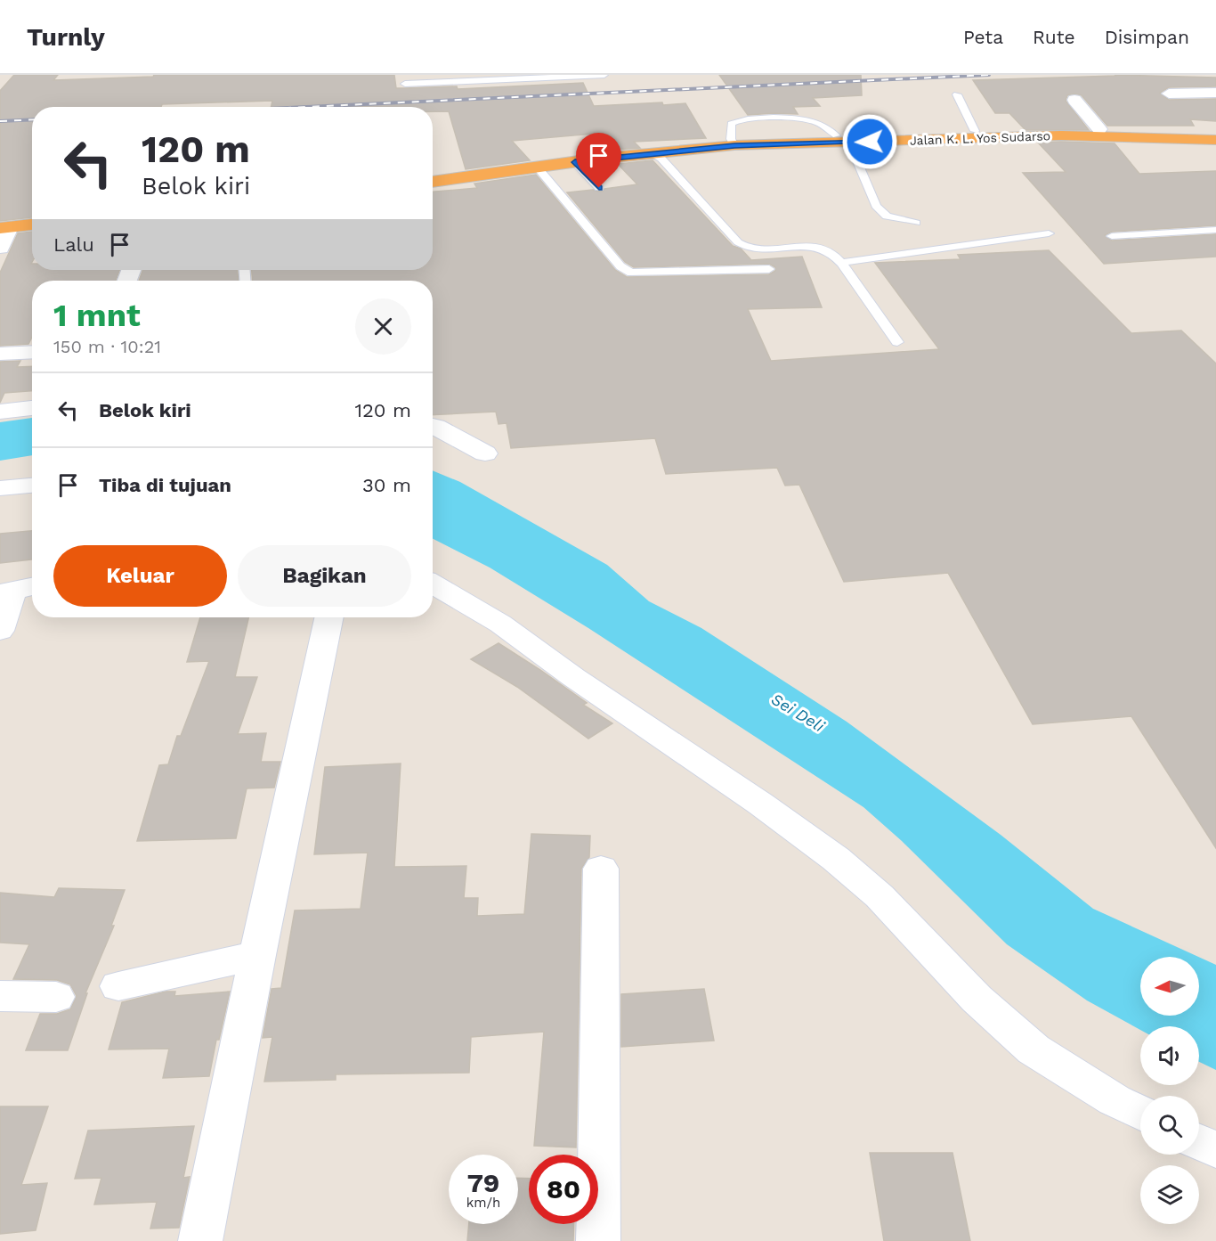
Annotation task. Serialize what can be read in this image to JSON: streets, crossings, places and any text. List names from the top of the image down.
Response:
{
  "streets": {
    "highway": ["Jalan K. L. Yos Sudarso"]
  },
  "water": ["Sei Deli"],
  "north": "left",
  "page": {
    "header": "Turnly",
    "nav": ["Peta", "Rute", "Disimpan"],
    "turn": ["120 m", "Belok kiri"],
    "then": "Lalu",
    "heading": ["1 mnt", "150 m · 10:21"],
    "list": [
      {
        "name": "Belok kiri",
        "value": "120 m"
      },
      {
        "name": "Tiba di tujuan",
        "value": "30 m"
      }
    ],
    "buttons": ["Keluar", "Bagikan"],
    "speed": "79 km/h",
    "limit": "80"
  }
}
